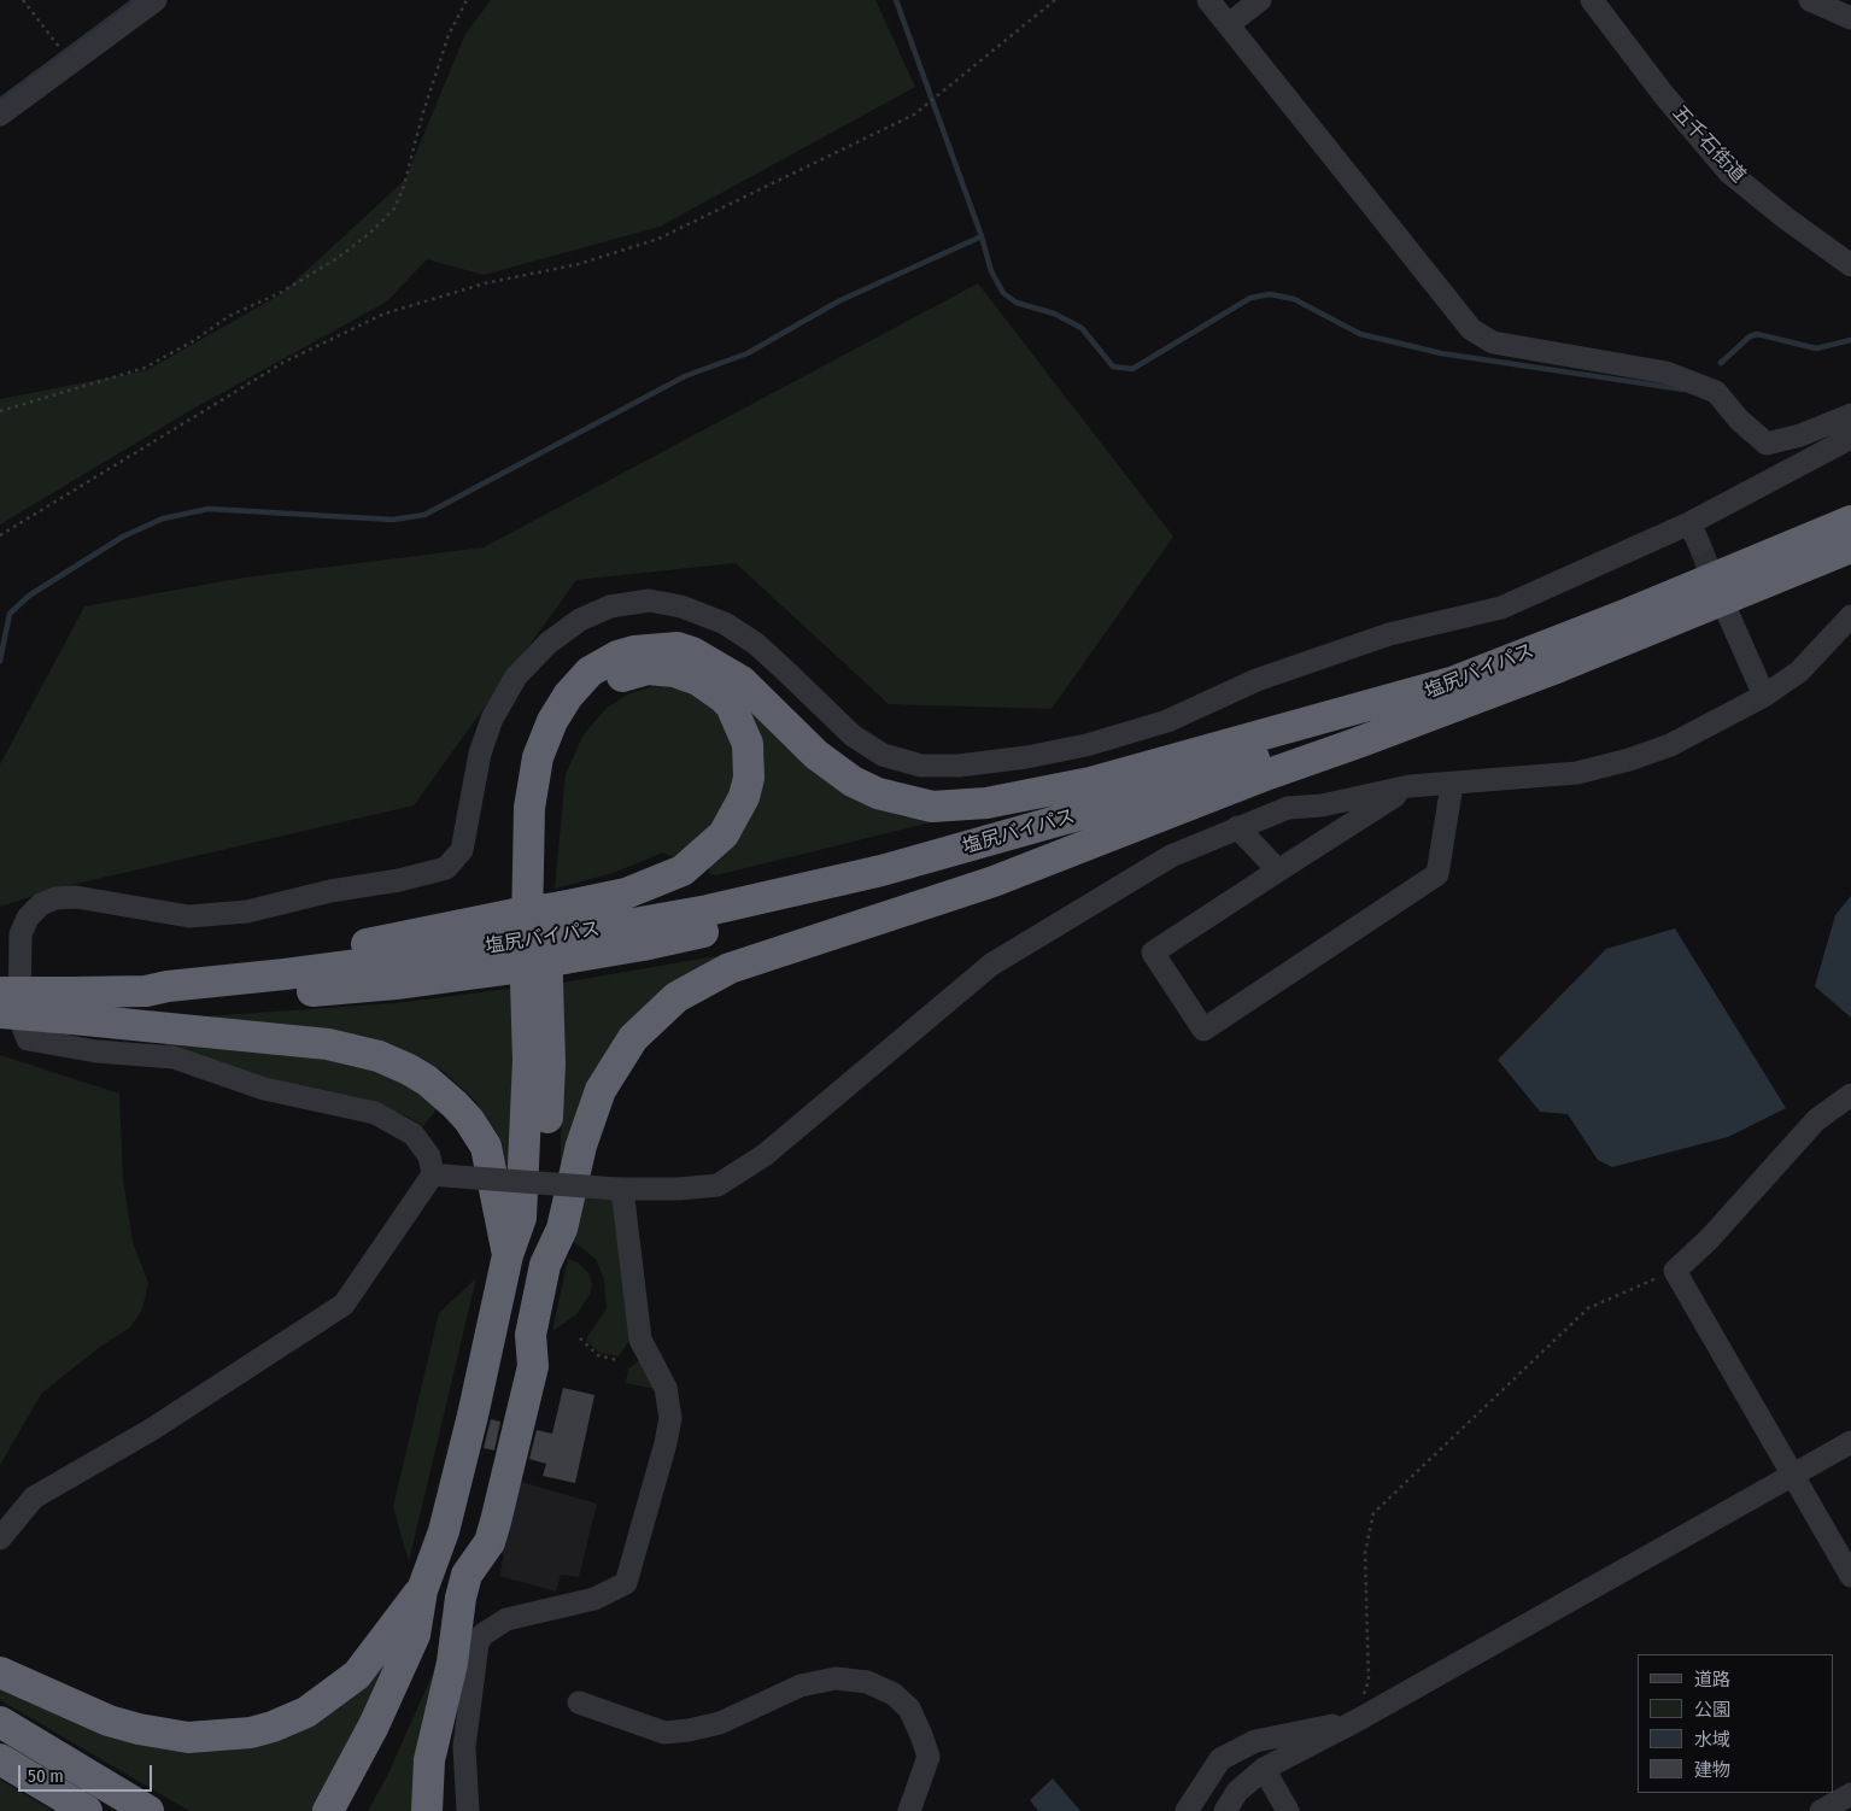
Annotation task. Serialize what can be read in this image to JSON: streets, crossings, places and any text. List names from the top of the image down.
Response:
{
  "streets": {
    "highway": ["塩尻バイパス"],
    "street": ["五千石街道"]
  },
  "legend": [
    "道路",
    "公園",
    "水域",
    "建物"
  ],
  "scale_bar": "50 m"
}
